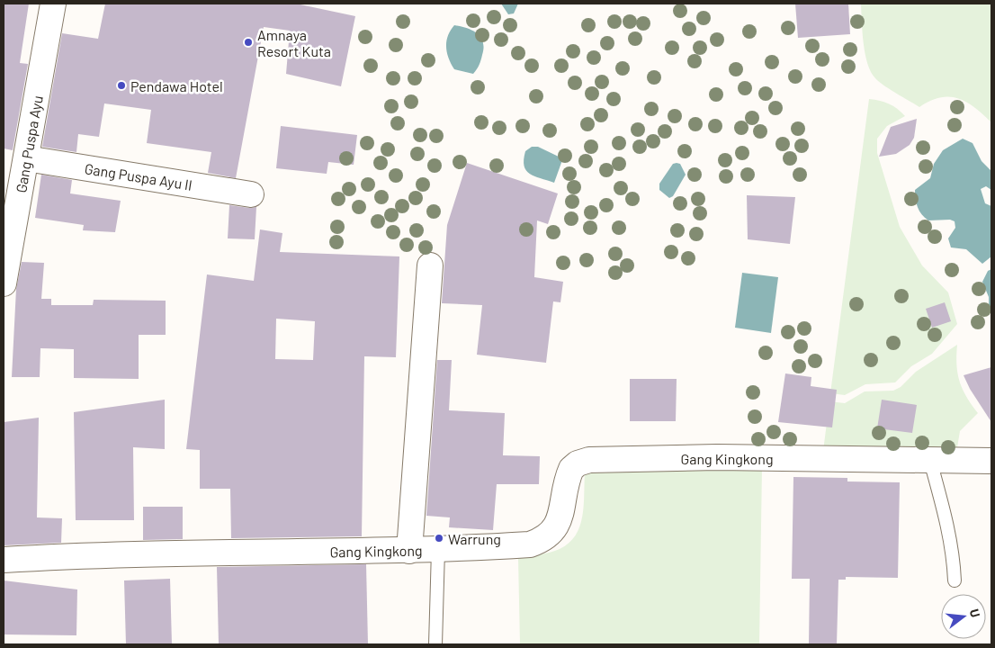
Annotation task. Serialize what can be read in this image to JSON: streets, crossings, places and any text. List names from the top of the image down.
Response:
{
  "streets": {
    "street": ["Gang Puspa Ayu", "Gang Puspa Ayu II", "Gang Kingkong"]
  },
  "crossings": [
    ["Gang Puspa Ayu", "Gang Puspa Ayu II"]
  ],
  "places": ["Amnaya Resort Kuta", "Pendawa Hotel", "Warrung"],
  "north": "right"
}
